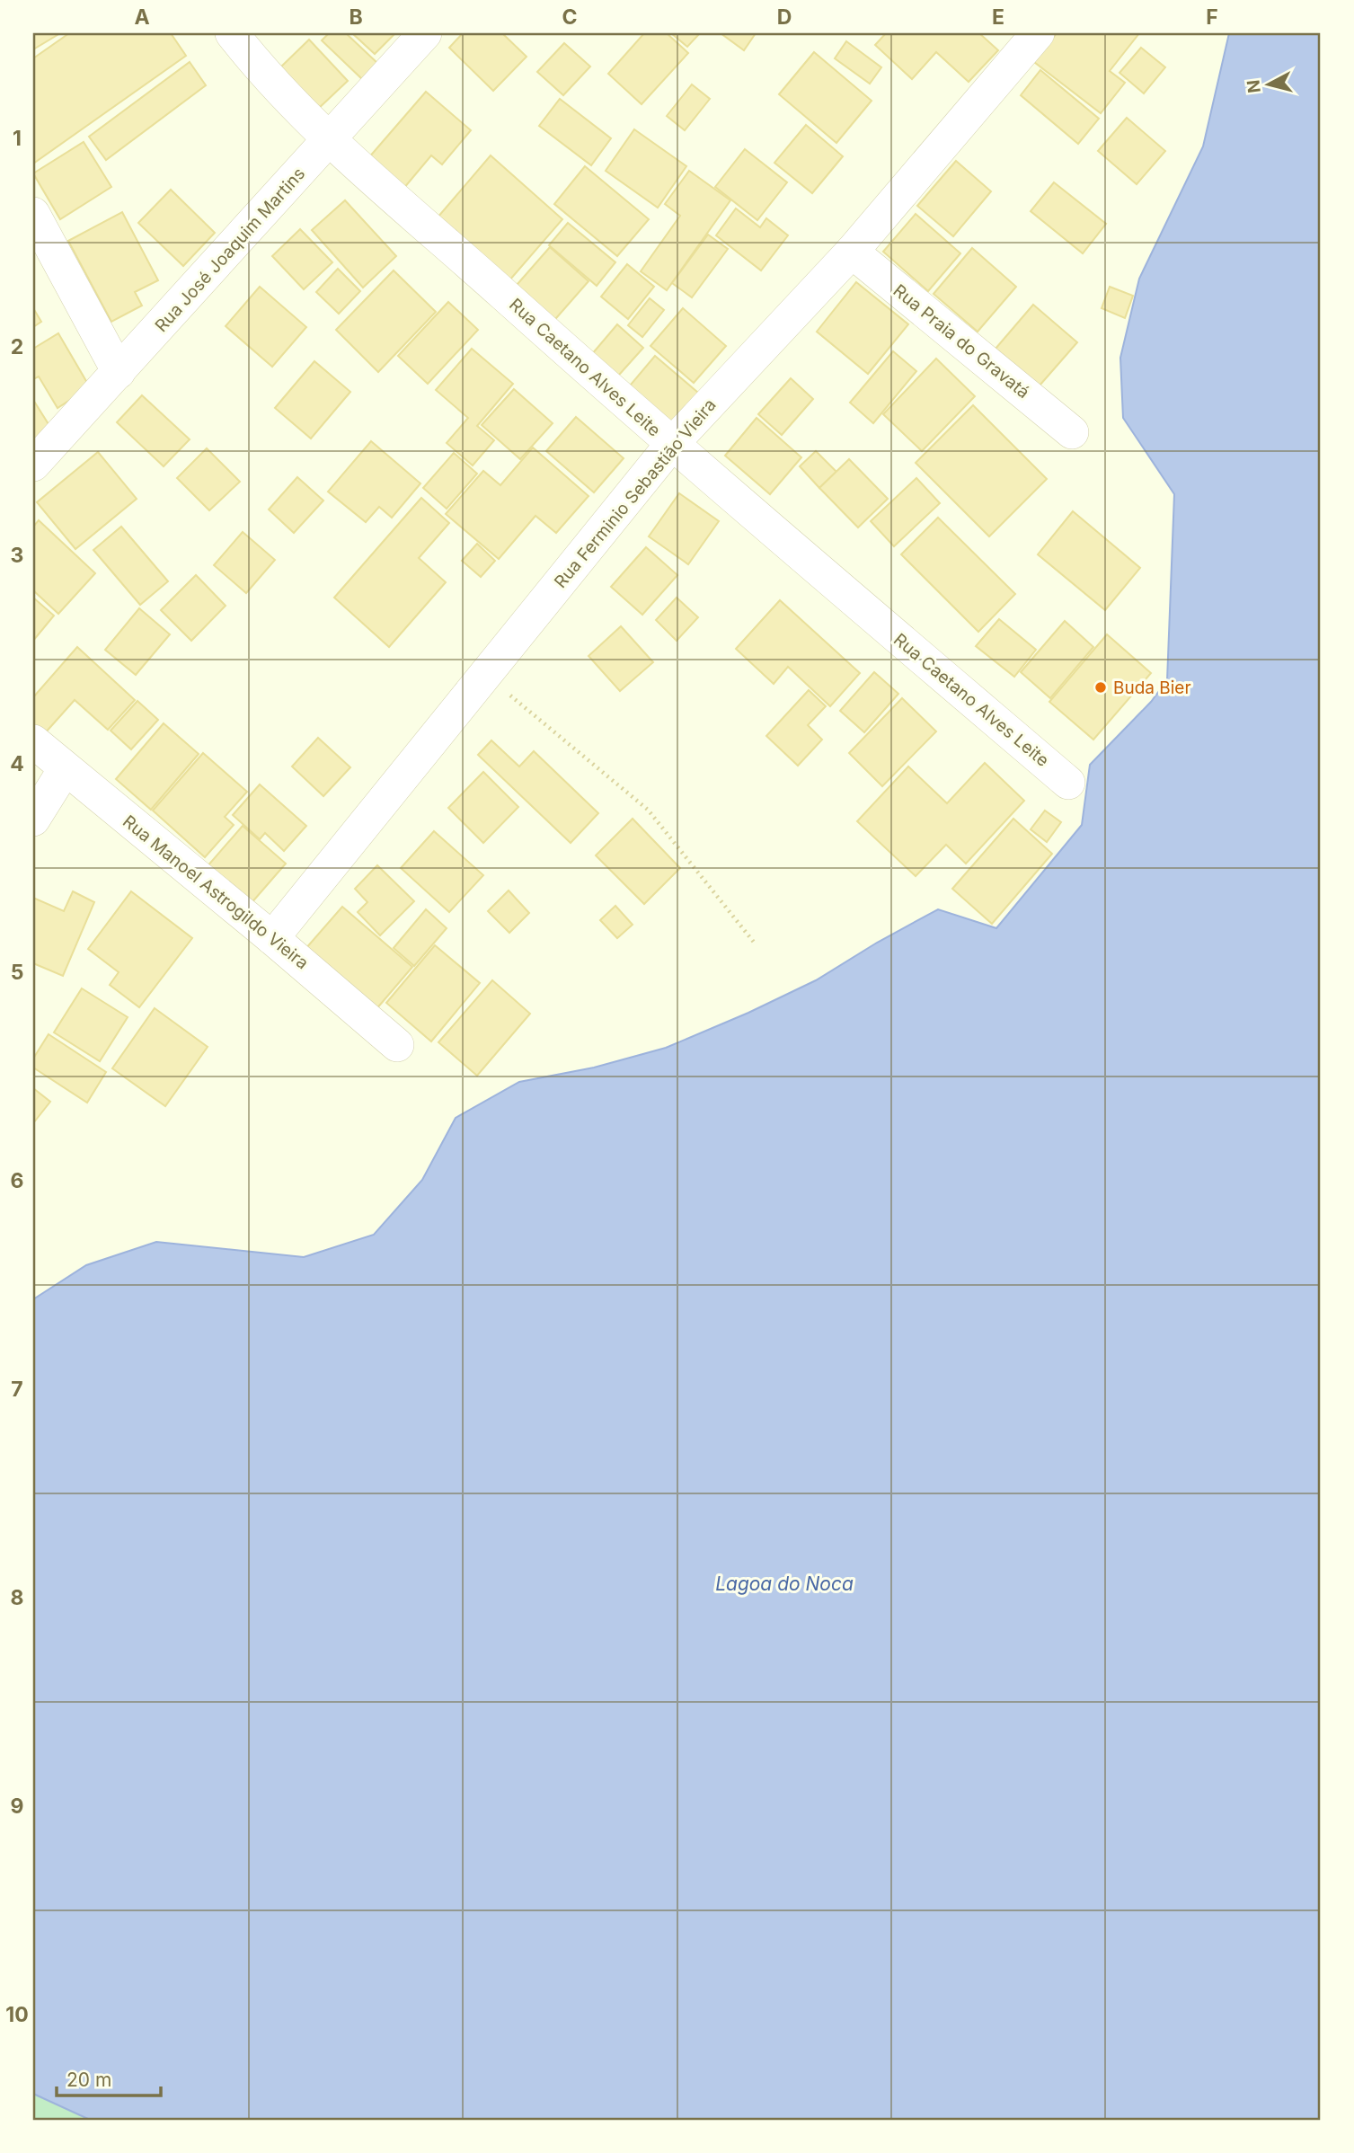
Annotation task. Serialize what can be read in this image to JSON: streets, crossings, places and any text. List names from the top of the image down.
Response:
{
  "streets": {
    "street": [
      "Rua José Joaquim Martins",
      "Rua Praia do Gravatá",
      "Rua Caetano Alves Leite",
      "Rua Ferminio Sebastião Vieira",
      "Rua Manoel Astrogildo Vieira"
    ]
  },
  "crossings": [
    ["Rua José Joaquim Martins", "Rua Caetano Alves Leite"],
    ["Rua Praia do Gravatá", "Rua Ferminio Sebastião Vieira"],
    ["Rua Caetano Alves Leite", "Rua Ferminio Sebastião Vieira"],
    ["Rua Ferminio Sebastião Vieira", "Rua Manoel Astrogildo Vieira"]
  ],
  "water": ["Lagoa do Noca"],
  "places": ["Buda Bier"],
  "scale_bar": "20 m",
  "north": "left",
  "grid": {
    "columns": [
      "A",
      "B",
      "C",
      "D",
      "E",
      "F"
    ],
    "rows": [
      "1",
      "2",
      "3",
      "4",
      "5",
      "6",
      "7",
      "8",
      "9",
      "10"
    ]
  }
}
